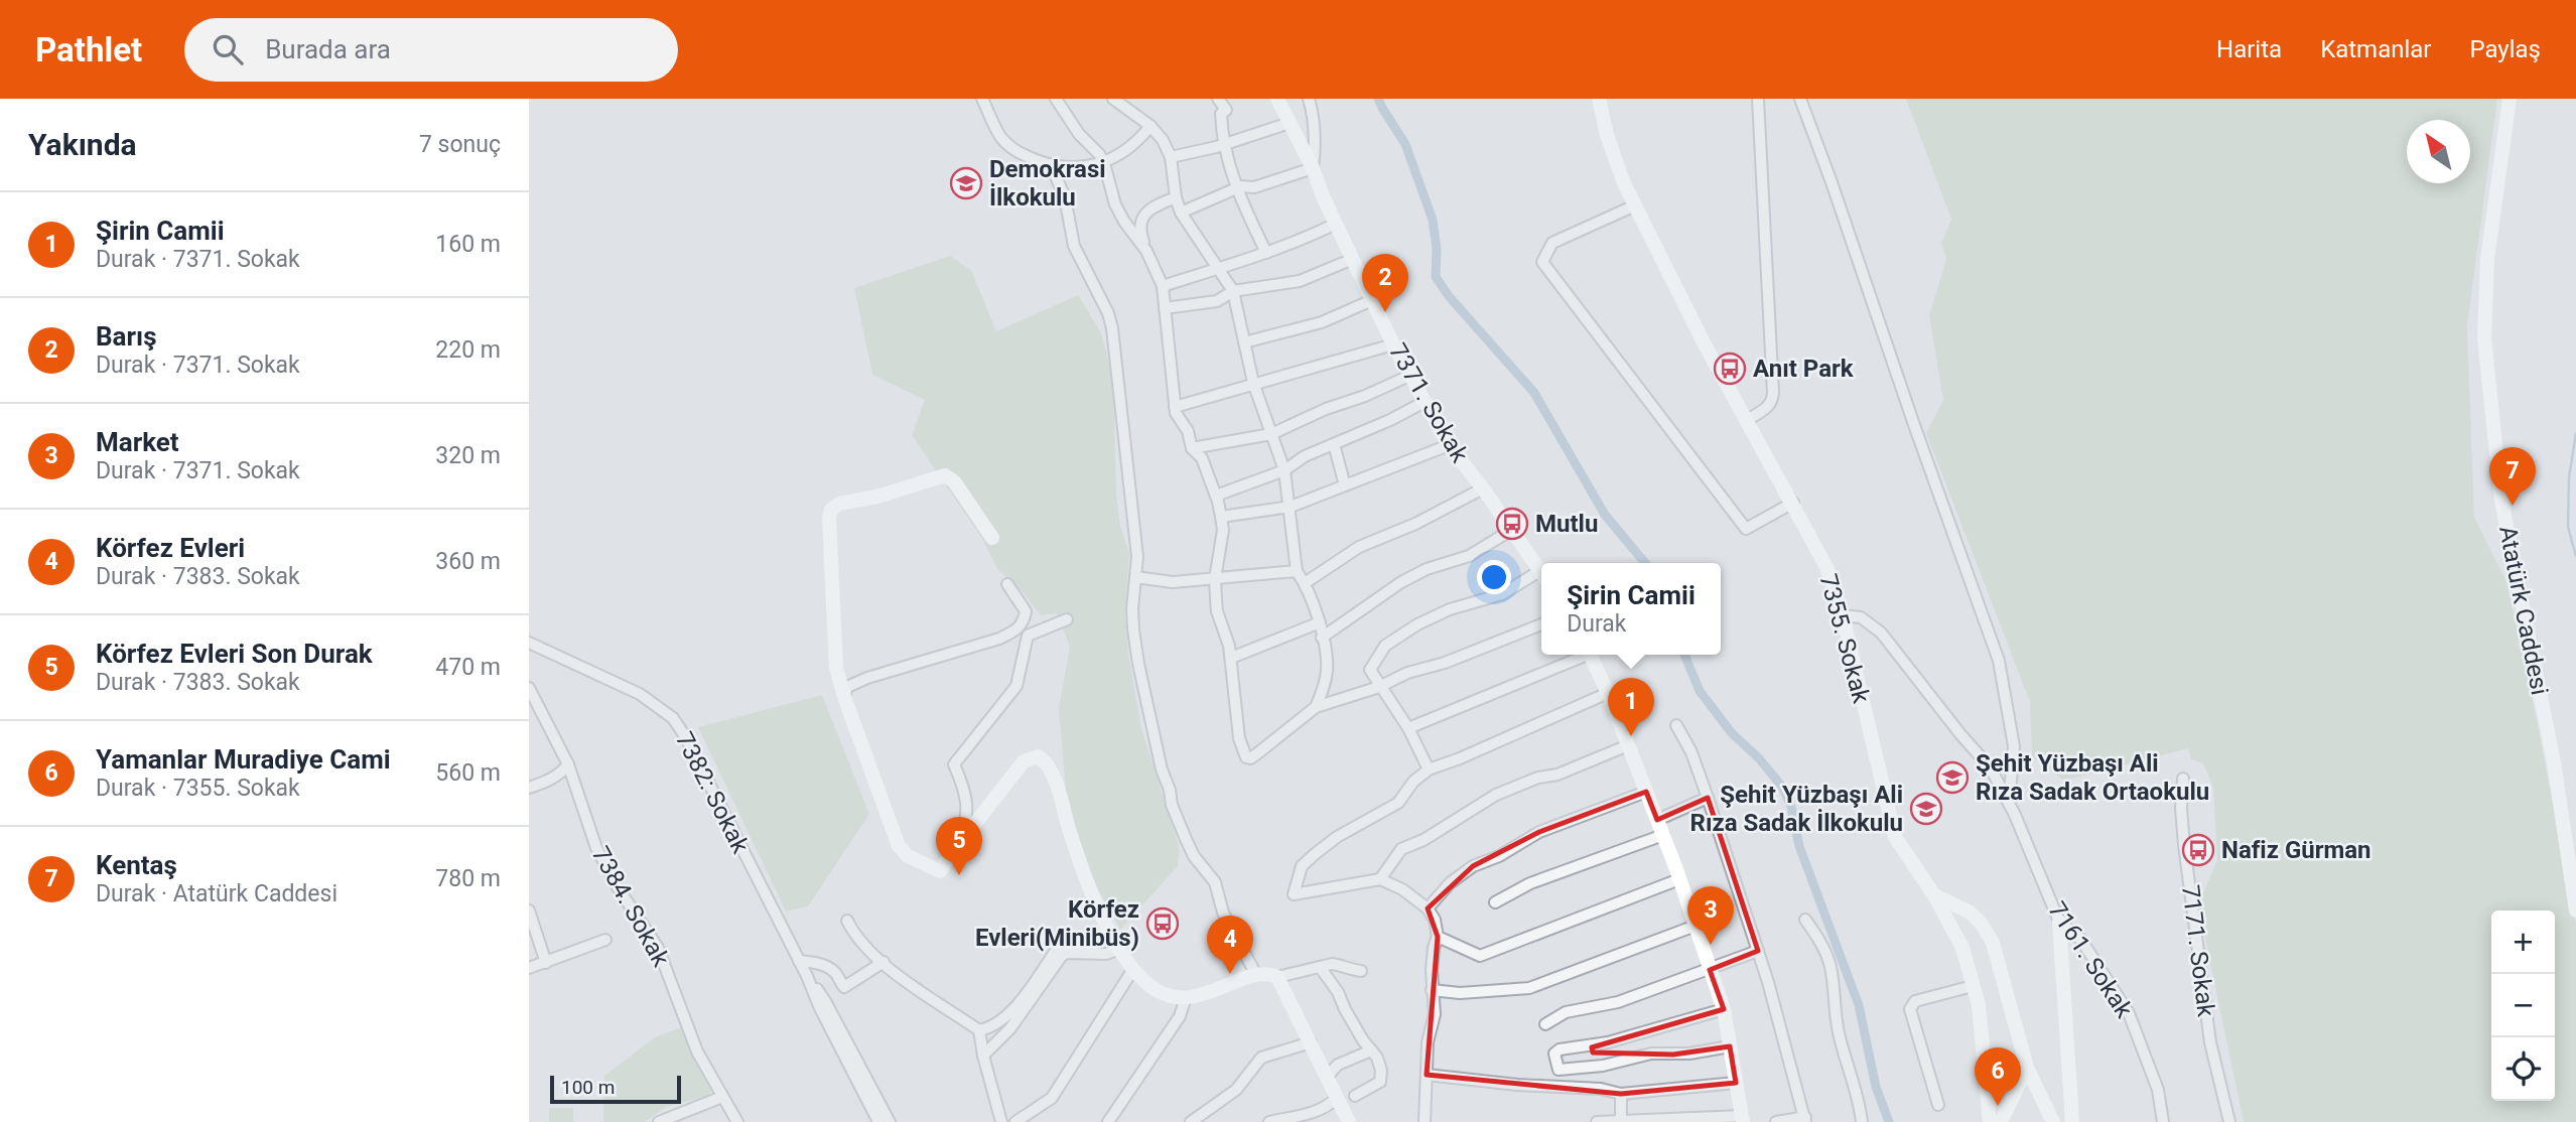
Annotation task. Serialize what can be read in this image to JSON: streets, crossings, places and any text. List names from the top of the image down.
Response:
{
  "streets": {
    "street": [
      "7371. Sokak",
      "Atatürk Caddesi",
      "7355. Sokak",
      "7382: Sokak",
      "7384. Sokak",
      "7171. Sokak",
      "7161. Sokak"
    ]
  },
  "crossings": [
    ["7355. Sokak", "7161. Sokak"]
  ],
  "places": {
    "school or university": ["Demokrasi İlkokulu", "Şehit Yüzbaşı Ali Rıza Sadak Ortaokulu", "Şehit Yüzbaşı Ali Rıza Sadak İlkokulu"],
    "bus stop": [
      "Anıt Park",
      "Mutlu",
      "Nafiz Gürman",
      "Körfez Evleri(Minibüs)"
    ]
  },
  "scale_bar": "100 m",
  "north": "top left",
  "page": {
    "header": "Pathlet",
    "search": "Burada ara",
    "nav": ["Harita", "Katmanlar", "Paylaş"],
    "heading": ["Yakında", "7 sonuç"],
    "list": [
      {
        "mark": "1",
        "name": "Şirin Camii",
        "note": "Durak · 7371. Sokak",
        "value": "160 m"
      },
      {
        "mark": "2",
        "name": "Barış",
        "note": "Durak · 7371. Sokak",
        "value": "220 m"
      },
      {
        "mark": "3",
        "name": "Market",
        "note": "Durak · 7371. Sokak",
        "value": "320 m"
      },
      {
        "mark": "4",
        "name": "Körfez Evleri",
        "note": "Durak · 7383. Sokak",
        "value": "360 m"
      },
      {
        "mark": "5",
        "name": "Körfez Evleri Son Durak",
        "note": "Durak · 7383. Sokak",
        "value": "470 m"
      },
      {
        "mark": "6",
        "name": "Yamanlar Muradiye Cami",
        "note": "Durak · 7355. Sokak",
        "value": "560 m"
      },
      {
        "mark": "7",
        "name": "Kentaş",
        "note": "Durak · Atatürk Caddesi",
        "value": "780 m"
      }
    ],
    "pins": [
      "2",
      "7",
      "1",
      "5",
      "3",
      "4",
      "6"
    ],
    "popup": ["Şirin Camii", "Durak"],
    "map_buttons": ["+", "−"],
    "scale": "100 m"
  }
}
